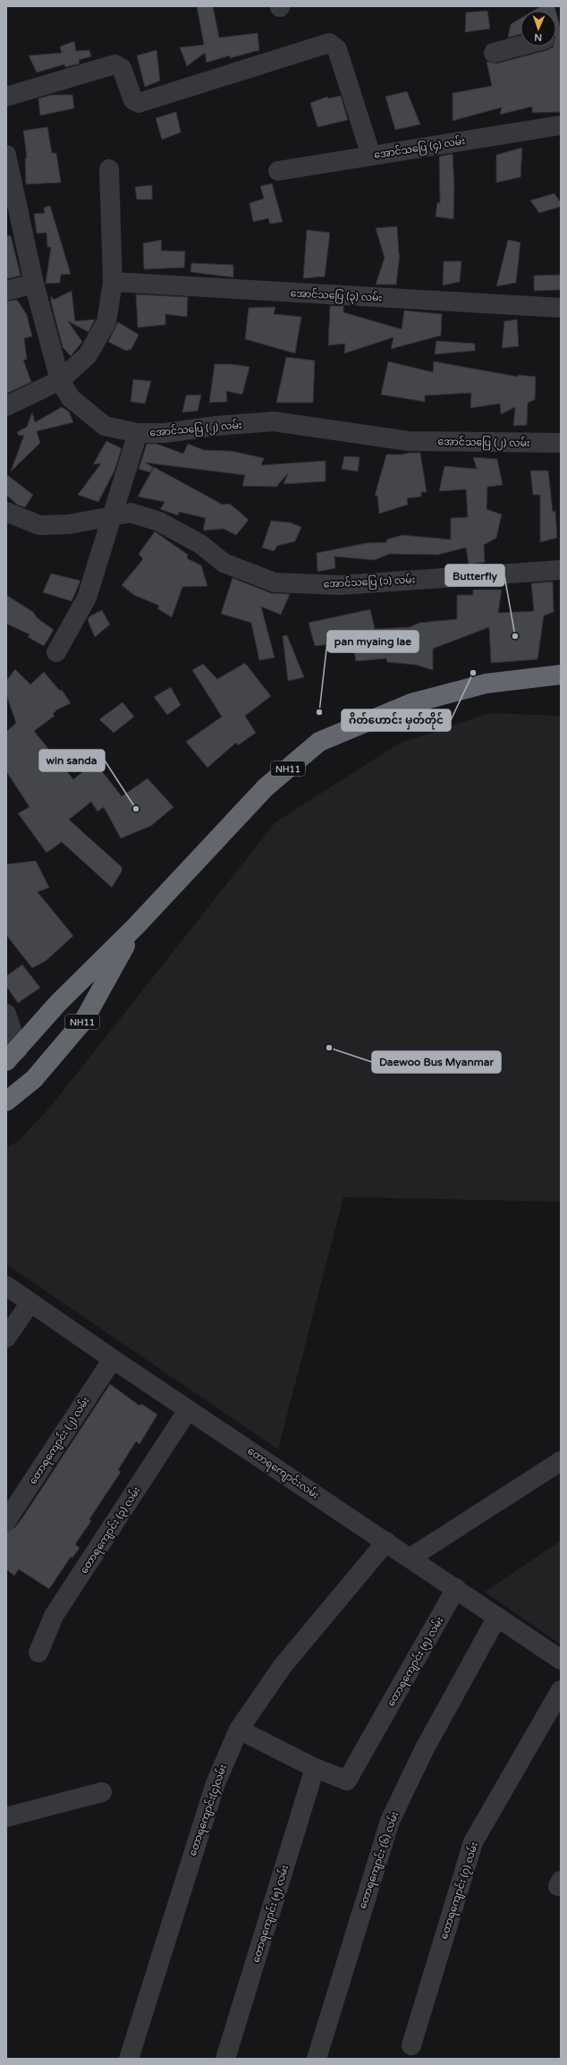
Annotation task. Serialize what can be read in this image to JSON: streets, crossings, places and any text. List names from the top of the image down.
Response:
{
  "streets": {
    "highway": ["NH11"],
    "street": [
      "အောင်သပြေ (၄) လမ်း",
      "အောင်သပြေ (၃) လမ်း",
      "အောင်သပြေ (၂) လမ်း",
      "အောင်သပြေ (၁) လမ်း",
      "တောရကျောင်း (၂) လမ်း",
      "တောရကျောင်းလမ်း",
      "တောရကျောင်း (၃) လမ်း",
      "တောရကျောင်း (၅) လမ်း",
      "တောရကျောင်း(၄)လမ်း",
      "တောရကျောင်း (၆) လမ်း",
      "တောရကျောင်း (၇) လမ်း"
    ]
  },
  "crossings": [
    ["တောရကျောင်း (၂) လမ်း", "တောရကျောင်းလမ်း"],
    ["တောရကျောင်းလမ်း", "တောရကျောင်း (၃) လမ်း"],
    ["တောရကျောင်းလမ်း", "တောရကျောင်း (၅) လမ်း"],
    ["တောရကျောင်းလမ်း", "တောရကျောင်း(၄)လမ်း"],
    ["တောရကျောင်းလမ်း", "တောရကျောင်း (၆) လမ်း"],
    ["တောရကျောင်း (၅) လမ်း", "တောရကျောင်း(၄)လမ်း"]
  ],
  "places": [
    "Butterfly",
    "ဂိတ်ဟောင်း မှတ်တိုင်",
    "pan myaing lae",
    "win sanda",
    "Daewoo Bus Myanmar"
  ],
  "north": "bottom"
}
